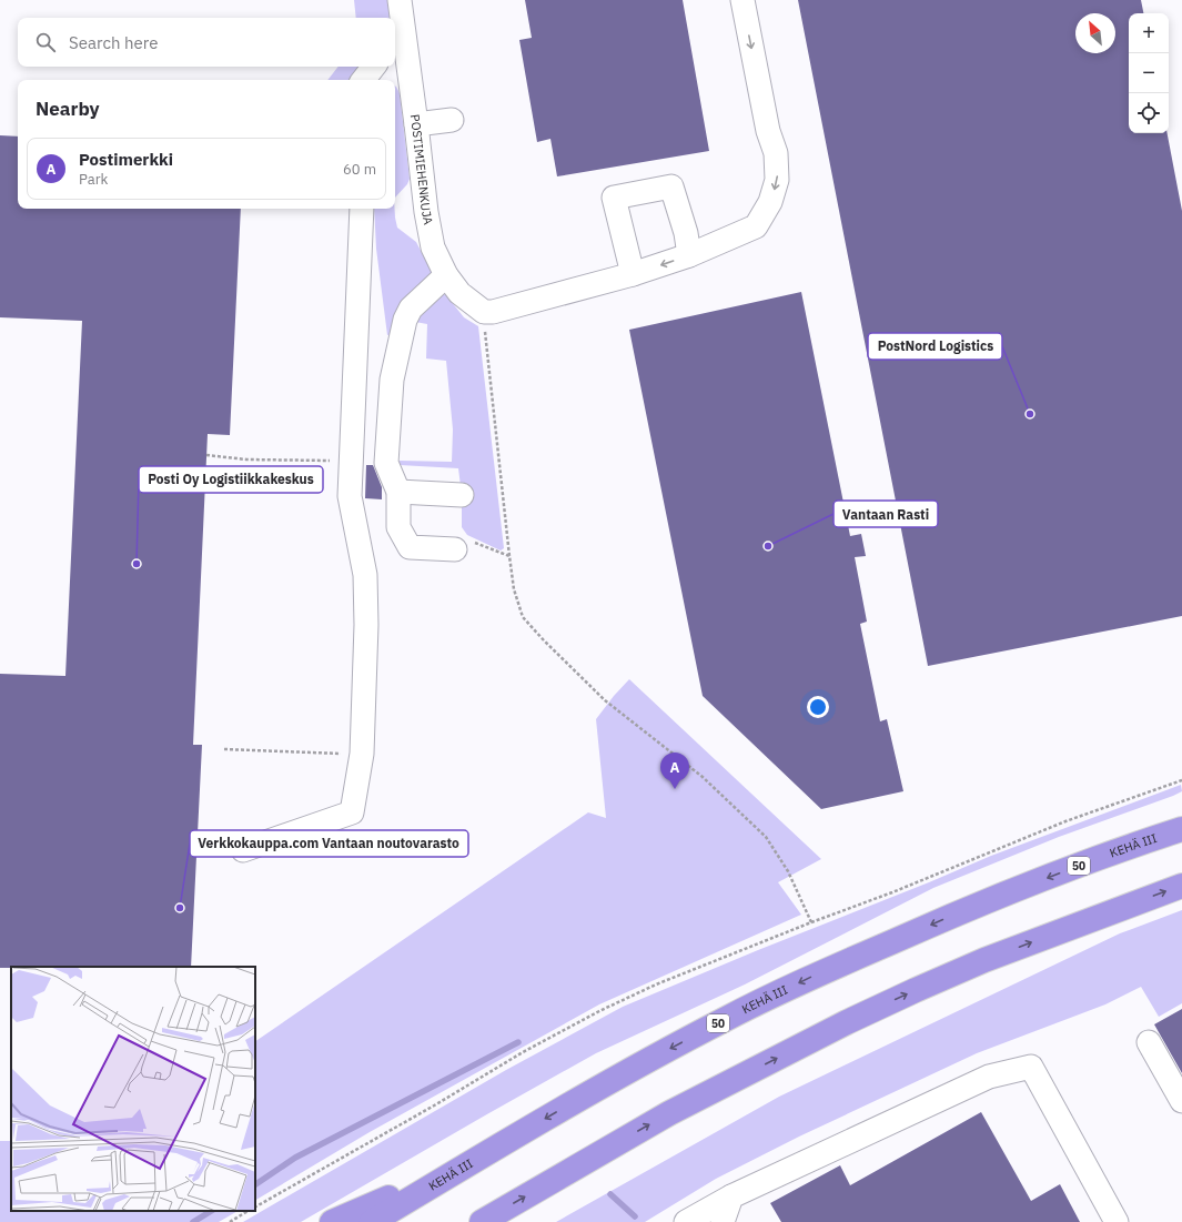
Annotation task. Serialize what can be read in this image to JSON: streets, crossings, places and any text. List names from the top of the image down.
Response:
{
  "streets": {
    "highway": ["KEHÄ III", "50"],
    "street": ["POSTIMIEHENKUJA"]
  },
  "places": [
    "PostNord Logistics",
    "Vantaan Rasti",
    "Posti Oy Logistiikkakeskus",
    "Verkkokauppa.com Vantaan noutovarasto"
  ],
  "north": "top left",
  "page": {
    "map_buttons": ["+", "−"],
    "search": "Search here",
    "heading": "Nearby",
    "list": [
      {
        "mark": "A",
        "name": "Postimerkki",
        "note": "Park",
        "value": "60 m"
      }
    ],
    "pins": "A"
  }
}
